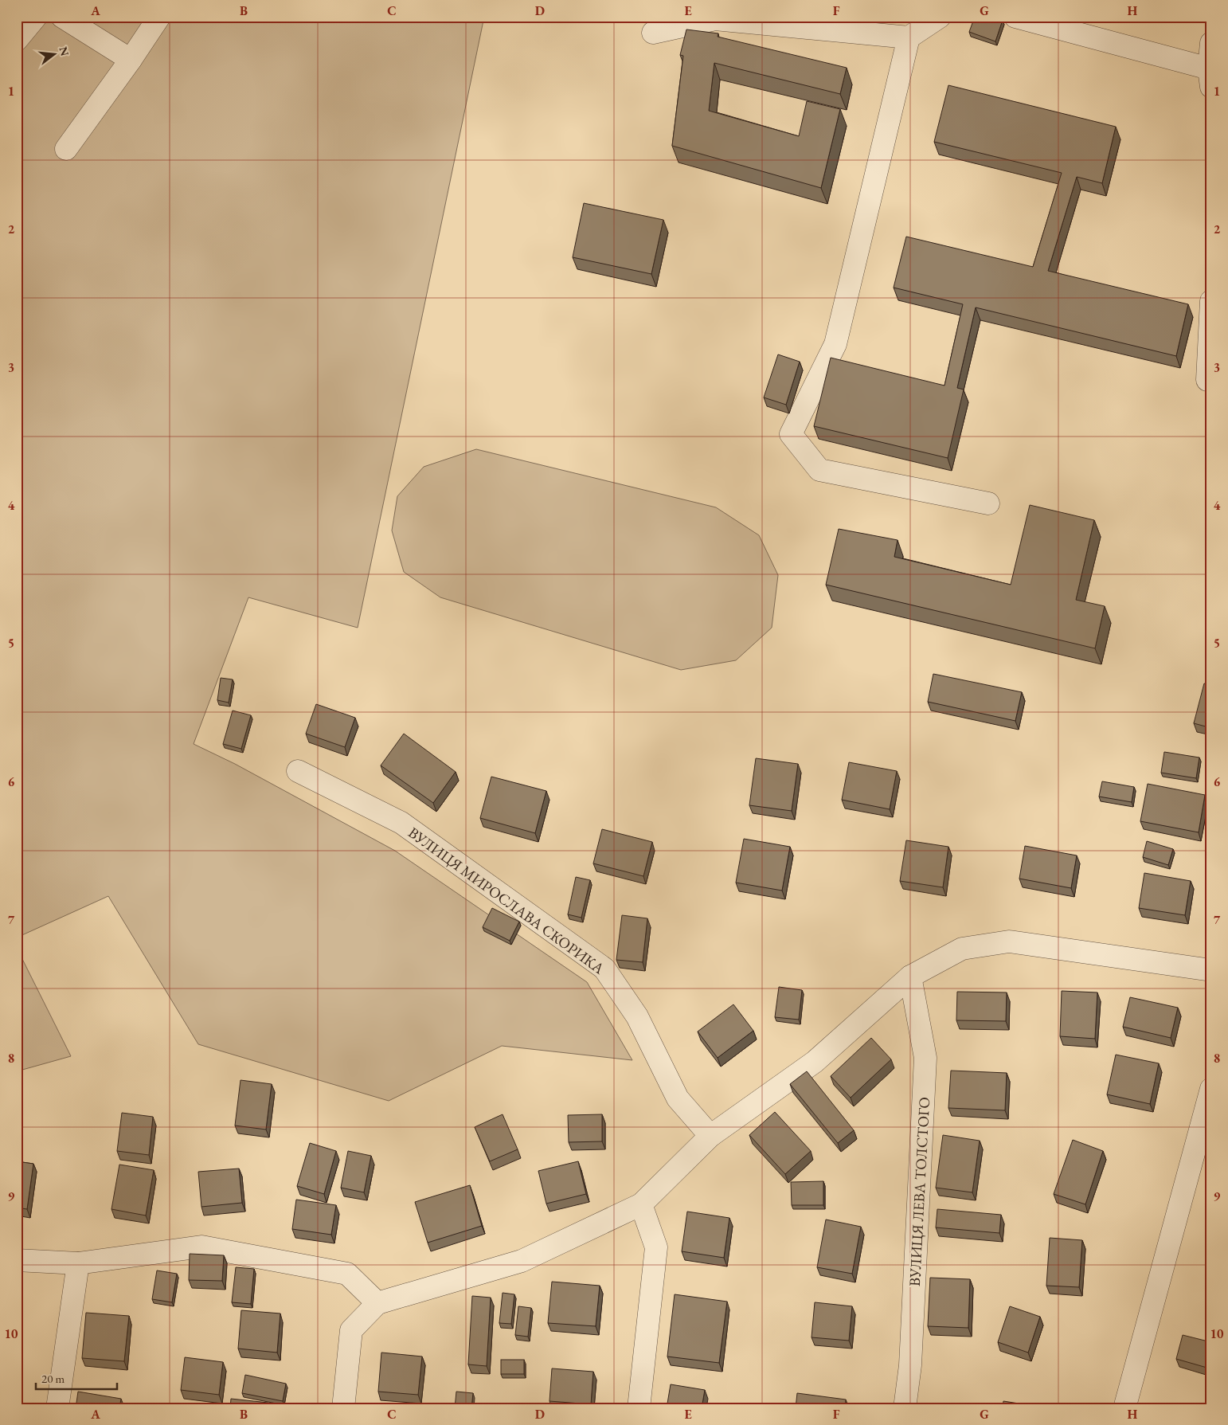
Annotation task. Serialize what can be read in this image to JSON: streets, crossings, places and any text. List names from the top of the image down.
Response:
{
  "streets": {
    "street": ["ВУЛИЦЯ МИРОСЛАВА СКОРИКА", "ВУЛИЦЯ ЛЕВА ТОЛСТОГО"]
  },
  "scale_bar": "20 m",
  "north": "right",
  "grid": {
    "columns": [
      "A",
      "B",
      "C",
      "D",
      "E",
      "F",
      "G",
      "H"
    ],
    "rows": [
      "1",
      "2",
      "3",
      "4",
      "5",
      "6",
      "7",
      "8",
      "9",
      "10"
    ]
  }
}
